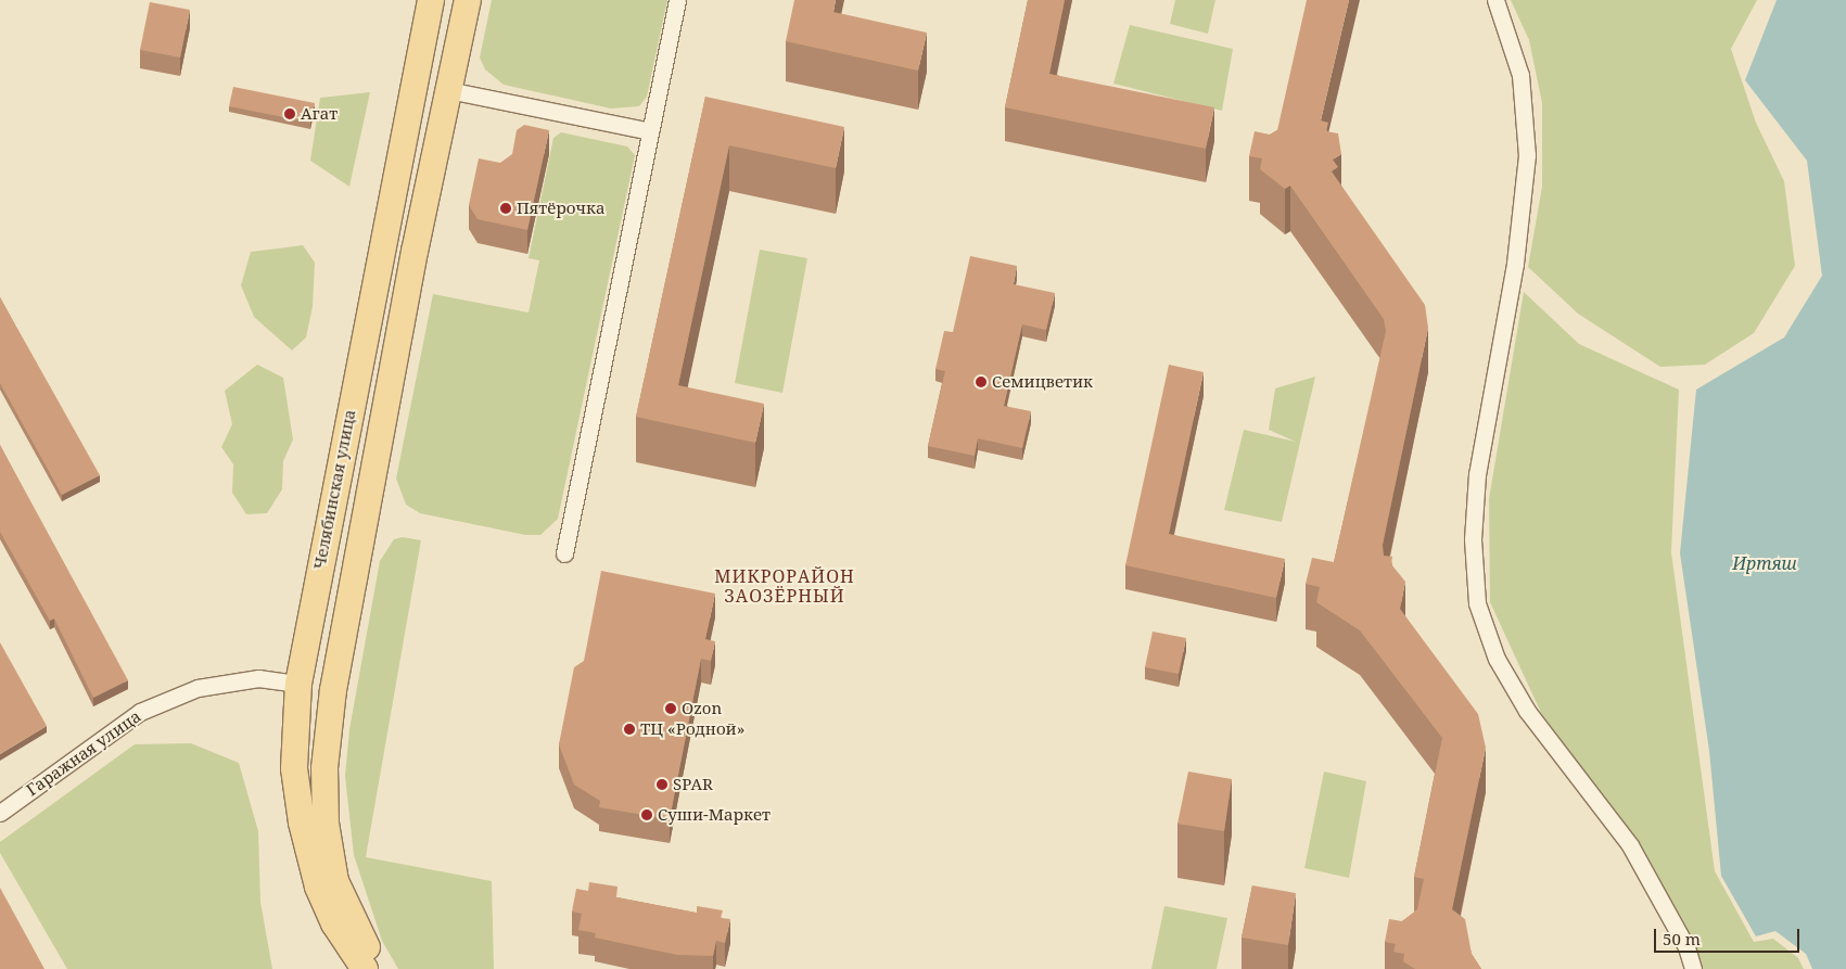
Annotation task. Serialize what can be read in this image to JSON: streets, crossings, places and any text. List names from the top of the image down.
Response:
{
  "streets": {
    "main road": ["Челябинская улица"],
    "street": ["Гаражная улица"]
  },
  "crossings": [
    ["Челябинская улица", "Гаражная улица"]
  ],
  "districts": ["МИКРОРАЙОН ЗАОЗЁРНЫЙ"],
  "water": ["Иртяш"],
  "places": [
    "Агат",
    "Пятёрочка",
    "Семицветик",
    "Ozon",
    "ТЦ «Родной»",
    "SPAR",
    "Суши-Маркет"
  ],
  "scale_bar": "50 m"
}
